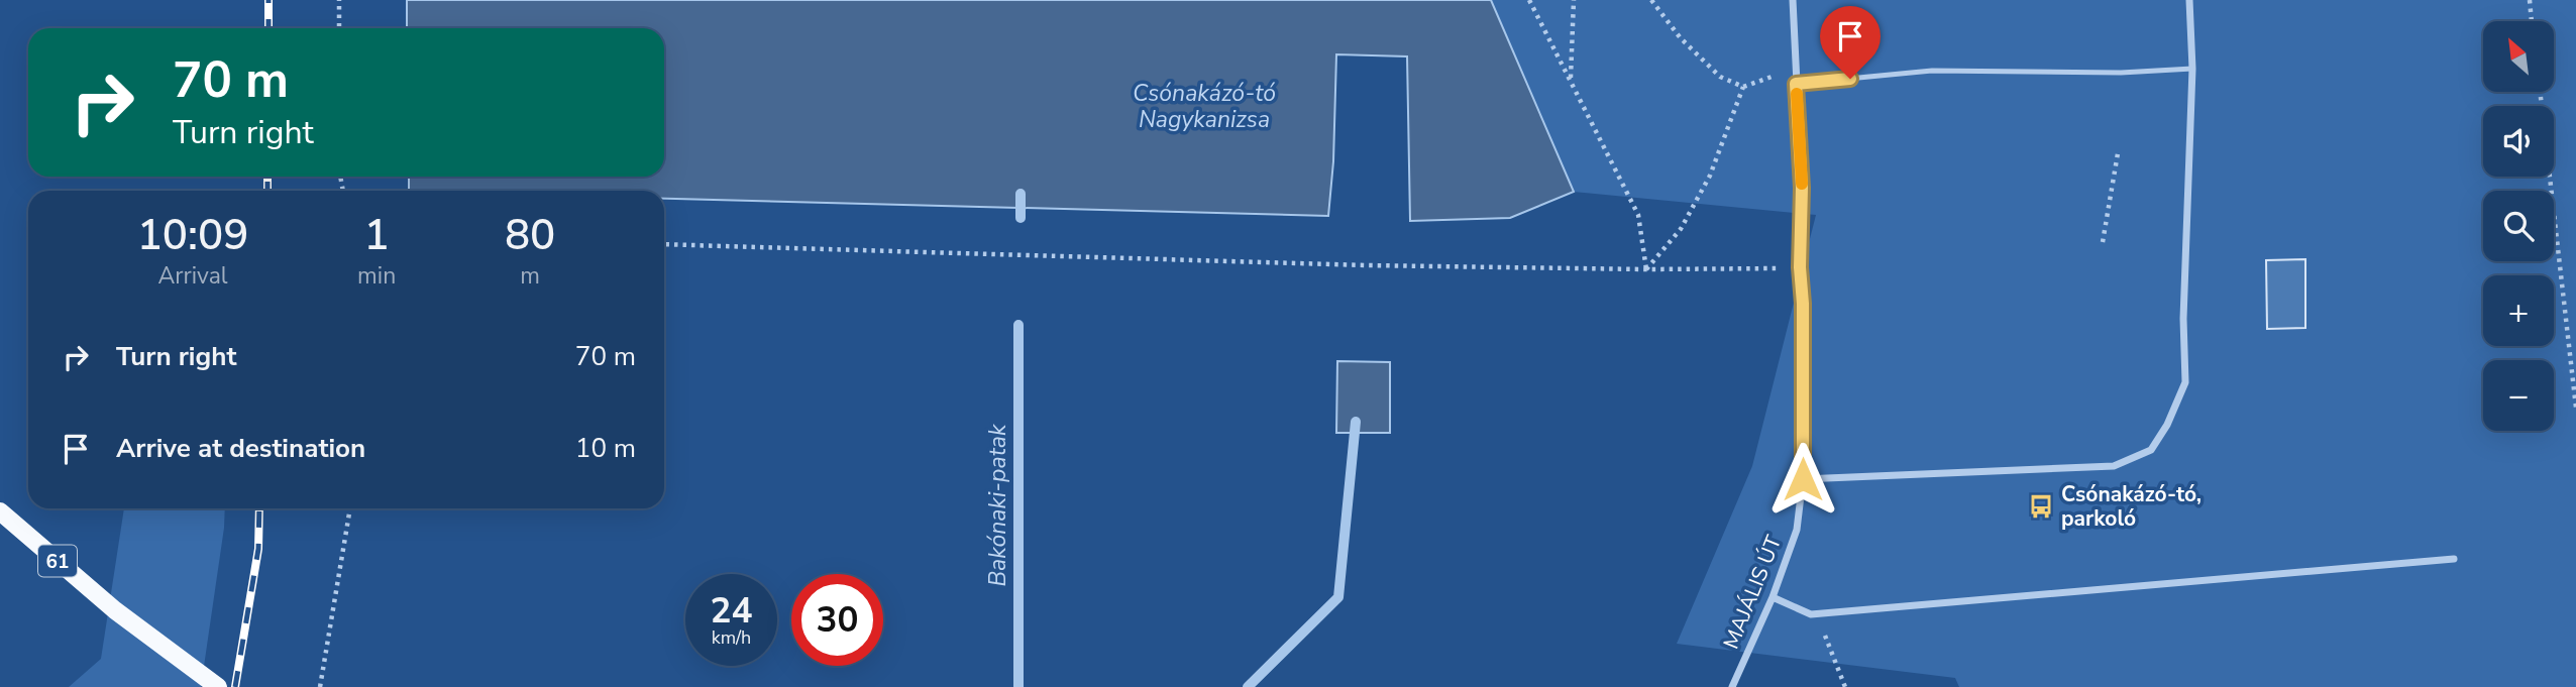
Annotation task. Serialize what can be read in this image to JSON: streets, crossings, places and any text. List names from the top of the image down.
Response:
{
  "streets": {
    "main road": ["61"],
    "street": ["MAJÁLIS ÚT"]
  },
  "water": ["Csónakázó-tó Nagykanizsa", "Bakónaki-patak"],
  "places": {
    "bus stop": ["Csónakázó-tó, parkoló"]
  },
  "north": "top left",
  "page": {
    "map_buttons": ["+", "−"],
    "turn": ["70 m", "Turn right"],
    "eta": [
      "10:09",
      "Arrival",
      "1",
      "min",
      "80",
      "m"
    ],
    "list": [
      {
        "name": "Turn right",
        "value": "70 m"
      },
      {
        "name": "Arrive at destination",
        "value": "10 m"
      }
    ],
    "speed": "24 km/h",
    "limit": "30"
  }
}
